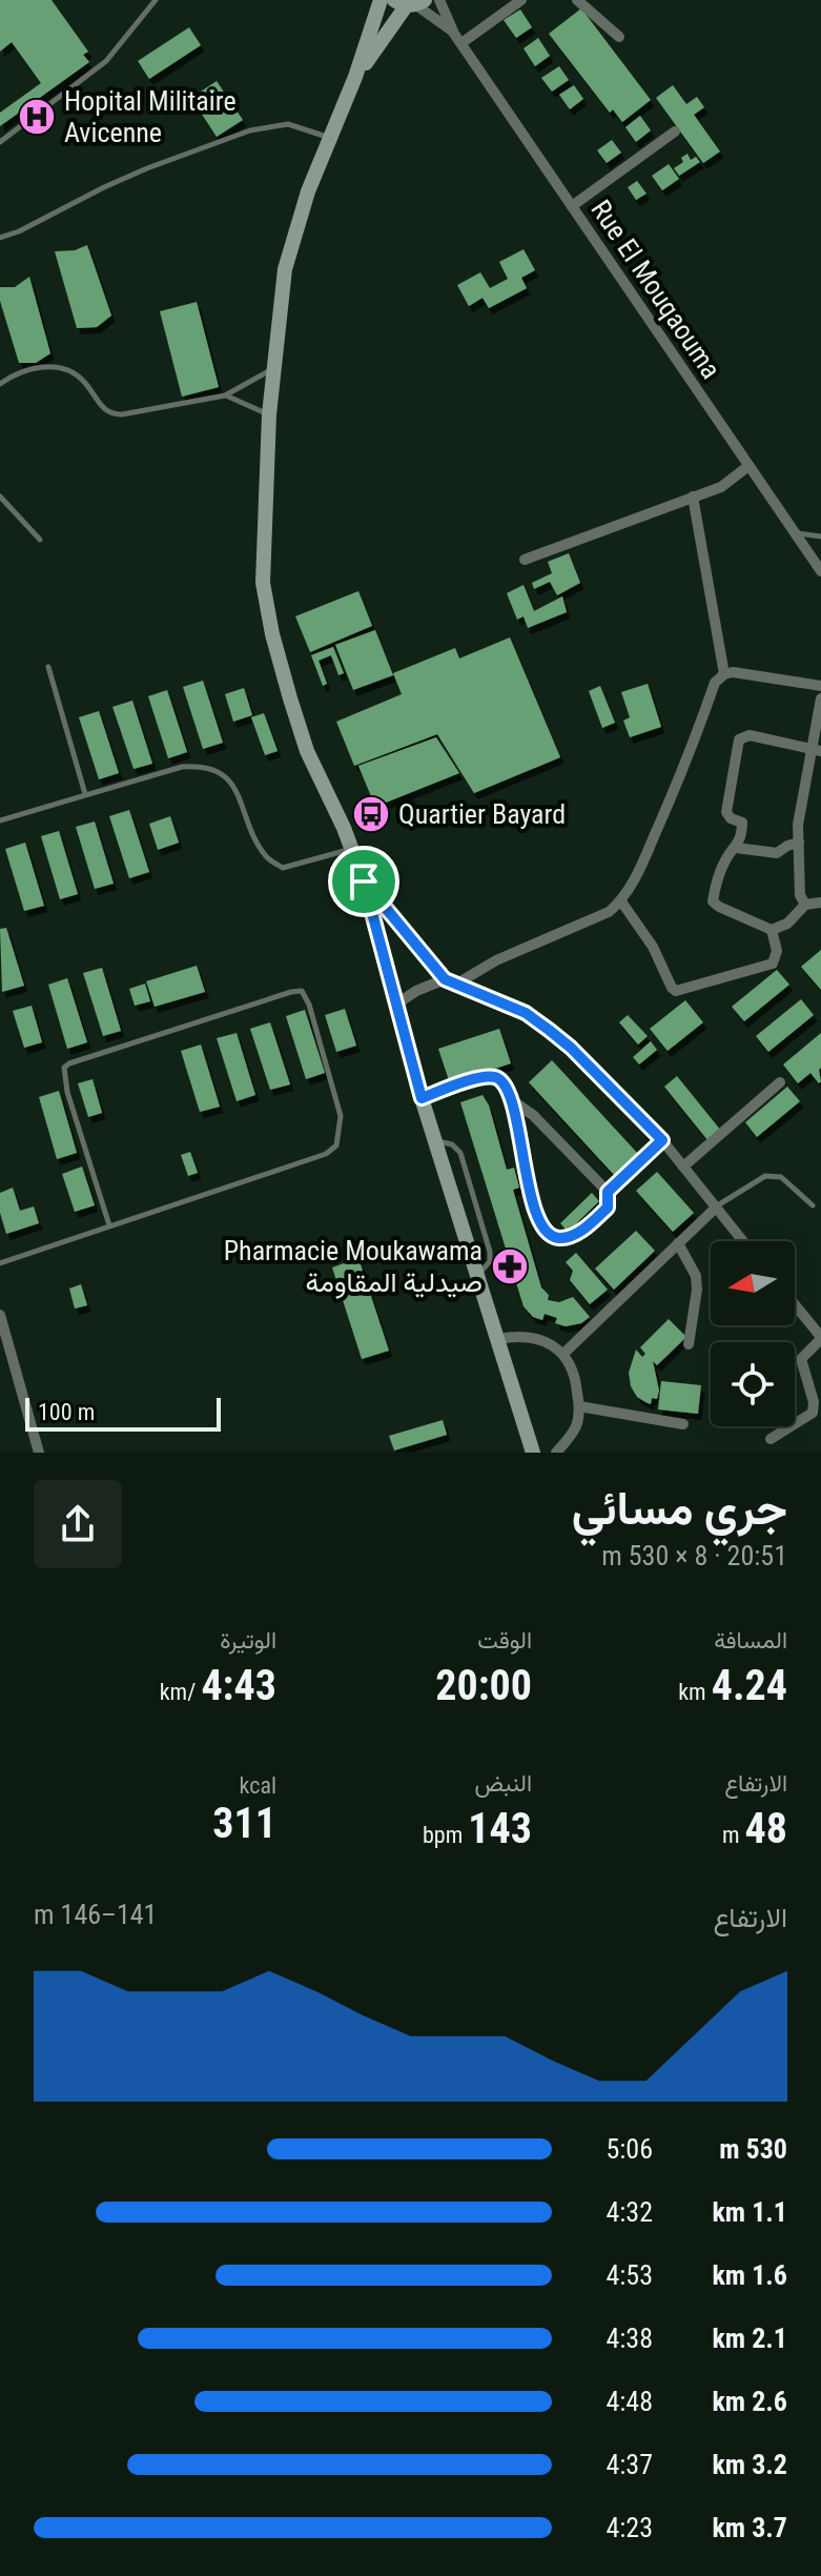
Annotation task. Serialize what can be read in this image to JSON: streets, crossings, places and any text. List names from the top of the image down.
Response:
{
  "streets": {
    "street": ["Rue El Mouqaouma"]
  },
  "places": {
    "hospital": ["Hopital Militaire Avicenne"],
    "bus stop": ["Quartier Bayard"],
    "pharmacy": ["Pharmacie Moukawama صيدلية المقاومة"]
  },
  "scale_bar": "100 m",
  "north": "left",
  "page": {
    "scale": "100 m",
    "heading": ["جري مسائي", "20:51 · 8 × 530 m"],
    "stats": [
      ["المسافة", "4.24 km"],
      ["الوقت", "20:00"],
      ["الوتيرة", "4:43 /km"],
      ["الارتفاع", "48 m"],
      ["النبض", "143 bpm"],
      ["kcal", "311"]
    ],
    "chart": ["الارتفاع", "141–146 m"],
    "list": [
      {
        "name": "530 m",
        "note": "5:06"
      },
      {
        "name": "1.1 km",
        "note": "4:32"
      },
      {
        "name": "1.6 km",
        "note": "4:53"
      },
      {
        "name": "2.1 km",
        "note": "4:38"
      },
      {
        "name": "2.6 km",
        "note": "4:48"
      },
      {
        "name": "3.2 km",
        "note": "4:37"
      },
      {
        "name": "3.7 km",
        "note": "4:23"
      }
    ]
  }
}
